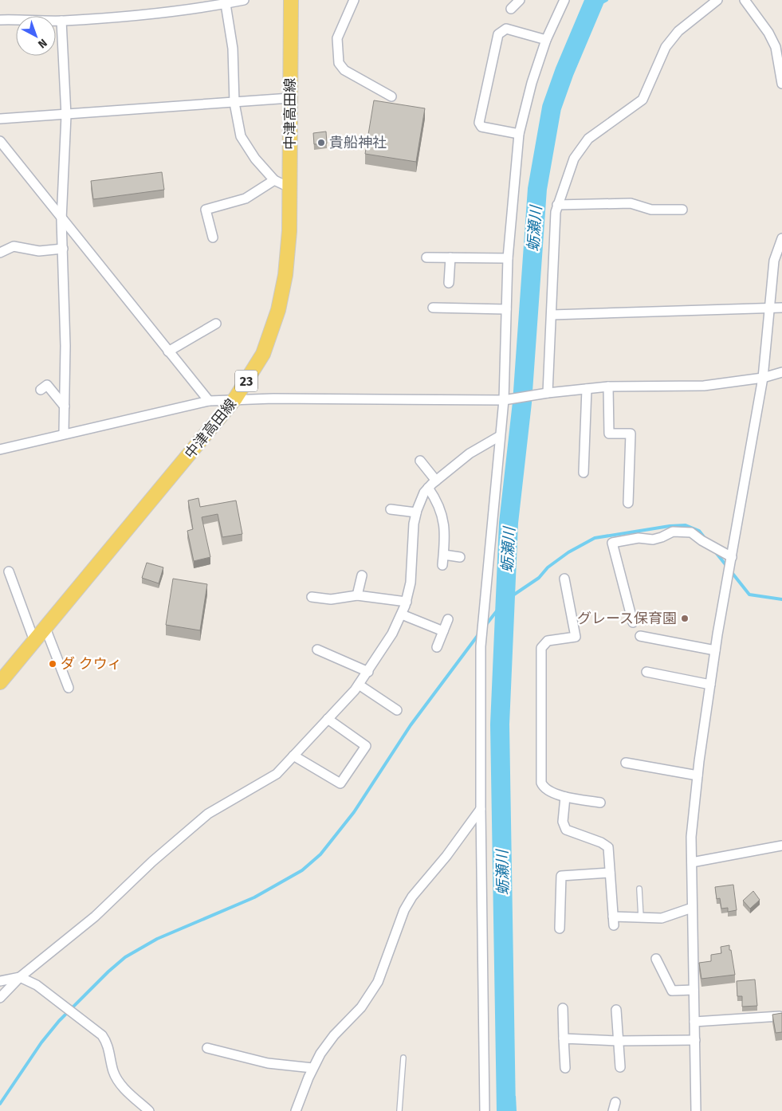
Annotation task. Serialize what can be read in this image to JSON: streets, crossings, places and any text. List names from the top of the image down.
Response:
{
  "streets": {
    "main road": ["中津高田線", "23"]
  },
  "water": ["蛎瀬川"],
  "places": ["貴船神社", "グレース保育園", "ダ クウィ"],
  "north": "bottom right"
}
